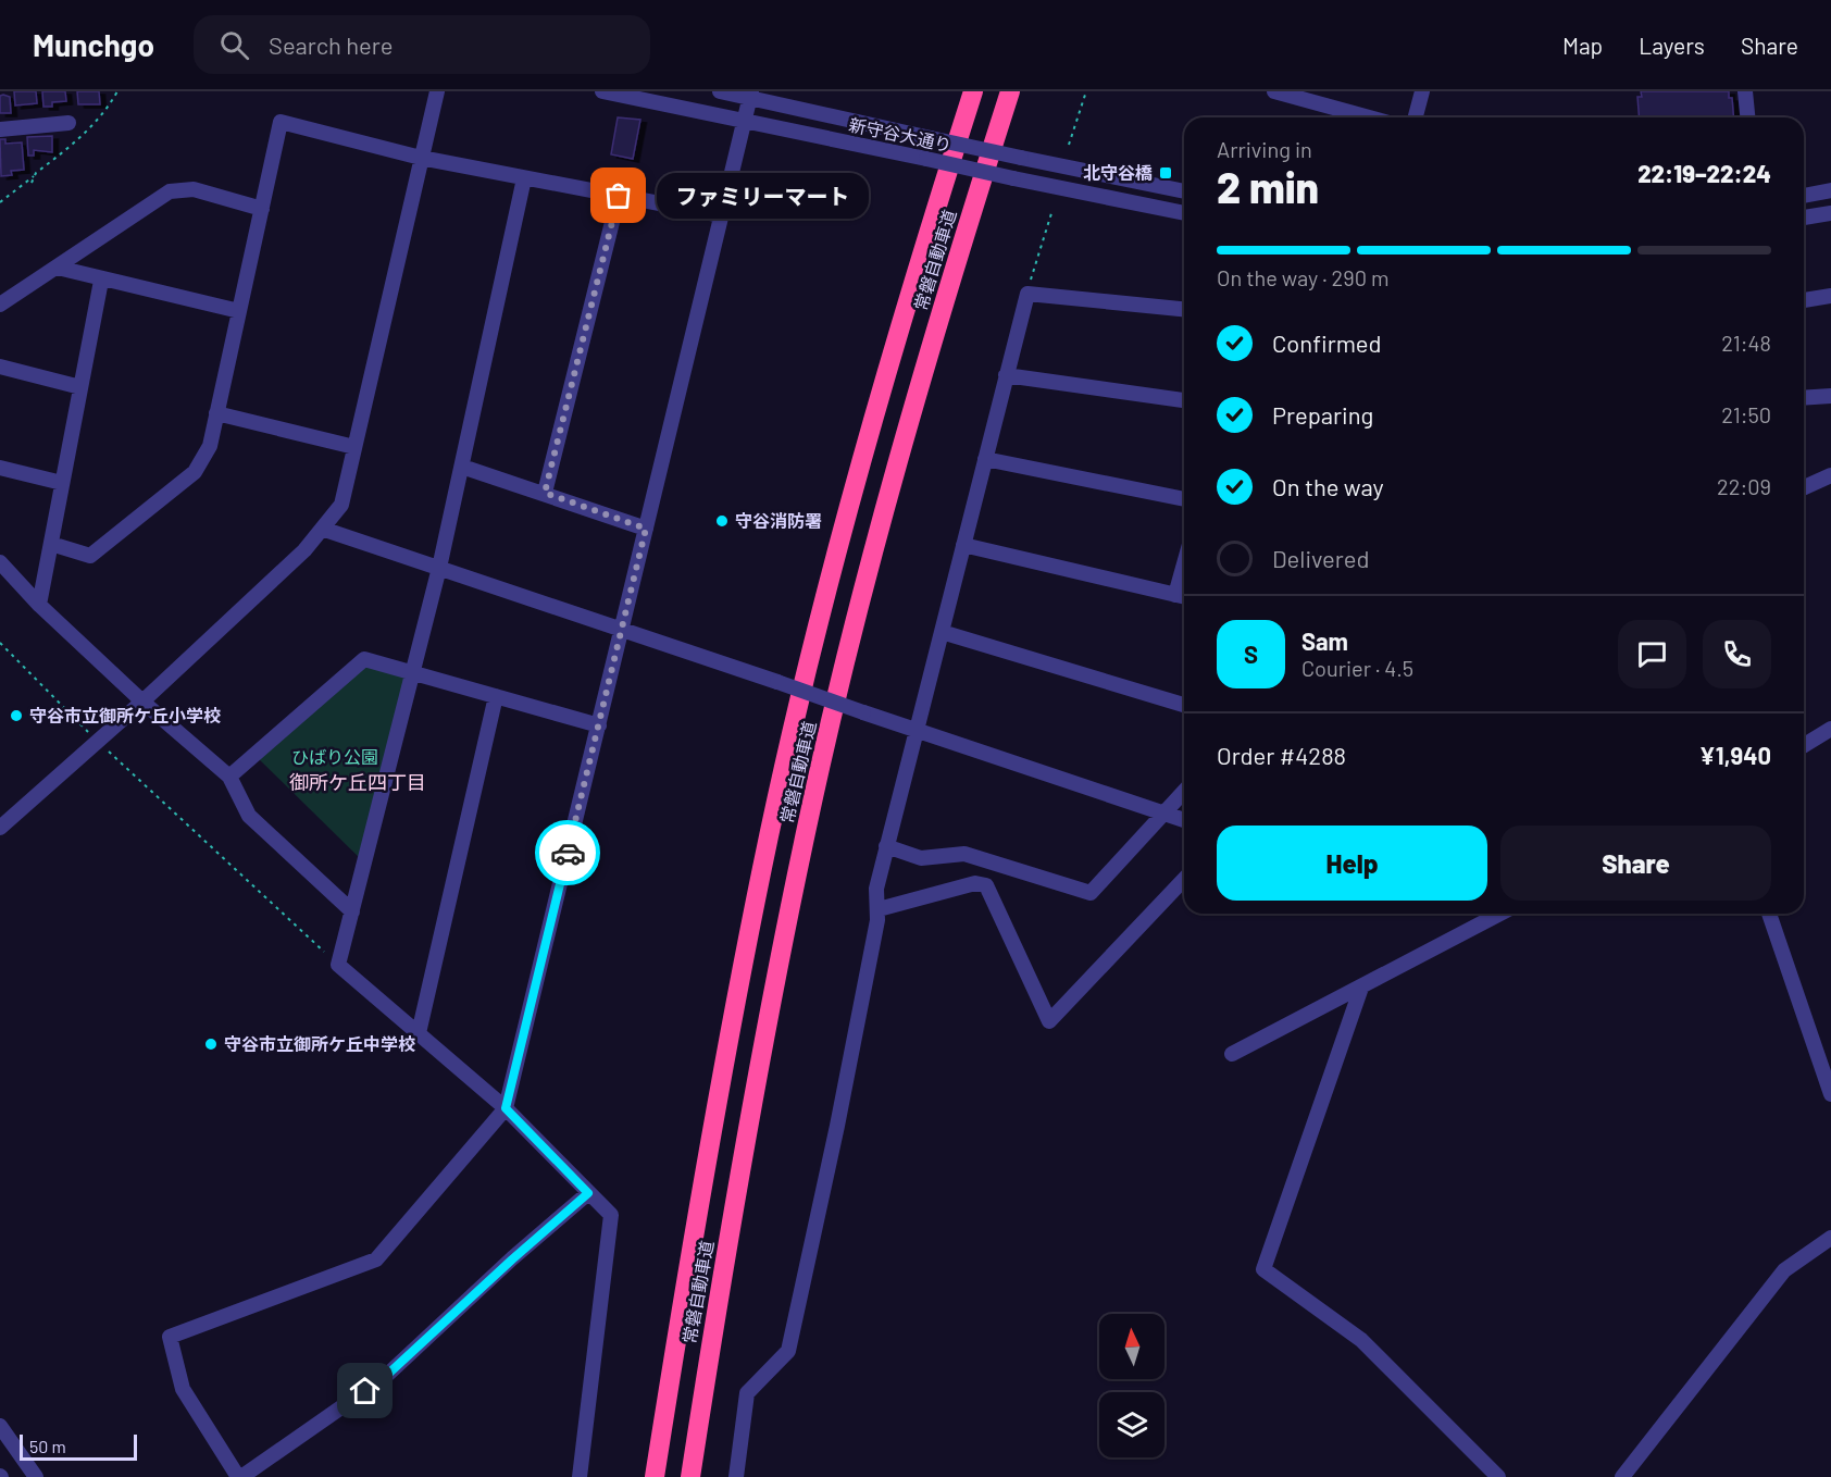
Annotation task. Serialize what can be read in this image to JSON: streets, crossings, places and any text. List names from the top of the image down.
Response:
{
  "streets": {
    "highway": ["常磐自動車道"],
    "street": ["新守谷大通り"]
  },
  "districts": ["御所ケ丘四丁目"],
  "parks": ["ひばり公園"],
  "places": {
    "transit": ["北守谷橋"],
    "other": [
      "ファミリーマート",
      "守谷消防署",
      "守谷市立御所ケ丘小学校",
      "守谷市立御所ケ丘中学校"
    ]
  },
  "scale_bar": "50 m",
  "north": "top",
  "page": {
    "header": "Munchgo",
    "search": "Search here",
    "nav": ["Map", "Layers", "Share"],
    "heading": ["2 min", "Arriving in", "22:19–22:24"],
    "panel": [
      "Sam",
      "Courier · 4.5",
      "Order #4288",
      "¥1,940"
    ],
    "bubble": "ファミリーマート",
    "bar": "On the way · 290 m",
    "list": [
      ["Confirmed", "21:48"],
      ["Preparing", "21:50"],
      ["On the way", "22:09"],
      "Delivered"
    ],
    "round": "S",
    "buttons": ["Help", "Share"],
    "scale": "50 m"
  }
}
